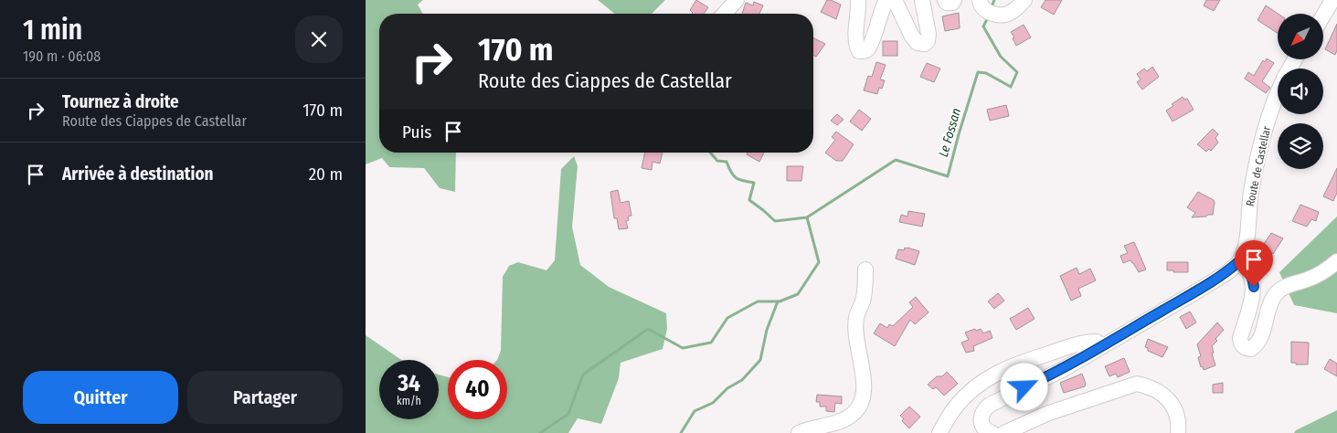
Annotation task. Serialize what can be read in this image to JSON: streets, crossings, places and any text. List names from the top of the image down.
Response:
{
  "streets": {
    "street": ["Route de Castellar"]
  },
  "water": ["Le Fossan"],
  "north": "bottom left",
  "page": {
    "heading": ["1 min", "190 m · 06:08"],
    "turn": ["170 m", "Route des Ciappes de Castellar"],
    "list": [
      {
        "name": "Tournez à droite",
        "note": "Route des Ciappes de Castellar",
        "value": "170 m"
      },
      {
        "name": "Arrivée à destination",
        "value": "20 m"
      }
    ],
    "then": "Puis",
    "speed": "34 km/h",
    "limit": "40",
    "buttons": ["Quitter", "Partager"]
  }
}
